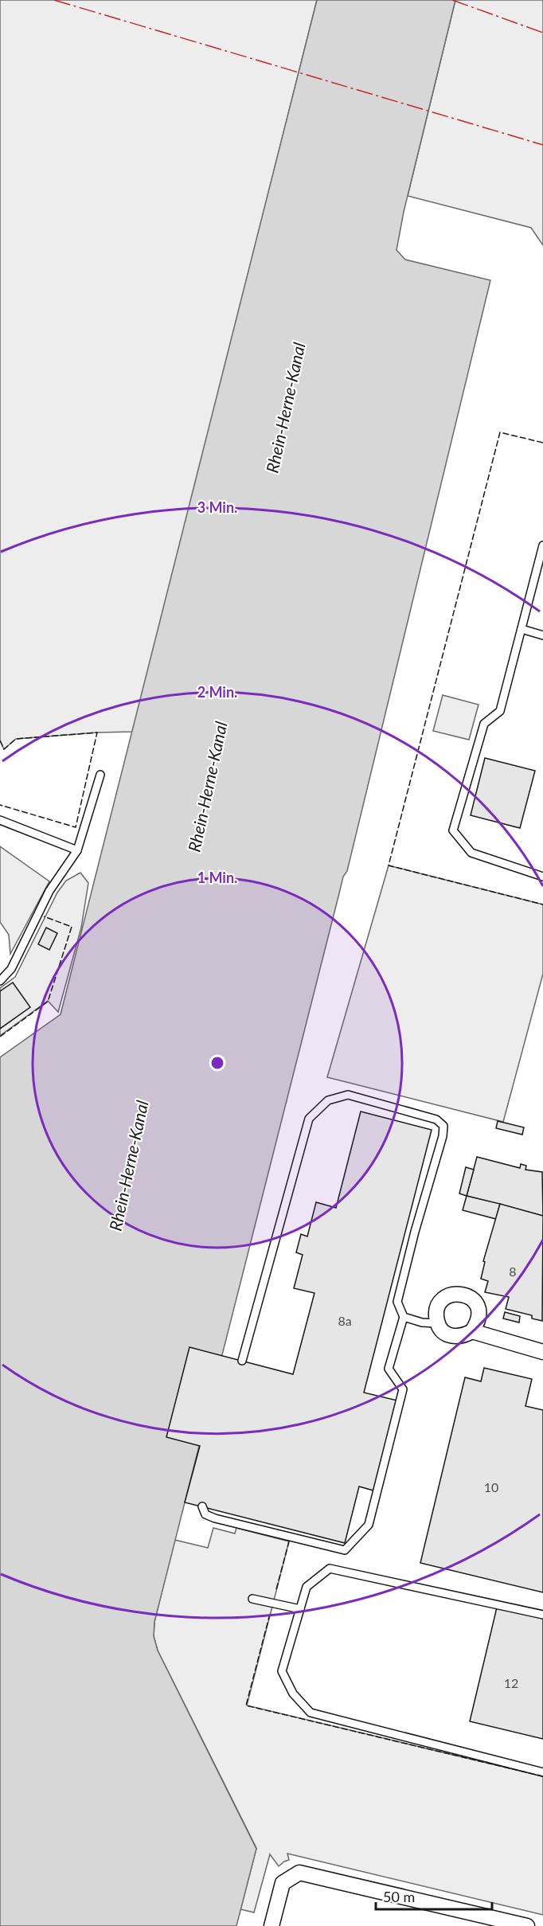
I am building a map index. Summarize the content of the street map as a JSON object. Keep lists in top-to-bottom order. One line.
{"water":["Rhein-Herne-Kanal"],"house_numbers":["8","8a","10","12"],"scale_bar":"50 m","rings":["3 Min.","2 Min.","1 Min."]}
